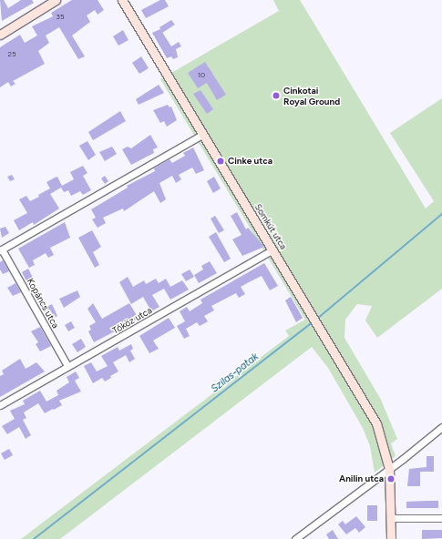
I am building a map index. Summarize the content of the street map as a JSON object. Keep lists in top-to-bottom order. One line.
{"streets":{"street":["Somkút utca","Kopáncs utca","Tóköz utca"]},"crossings":[["Somkút utca","Tóköz utca"],["Kopáncs utca","Tóköz utca"]],"water":["Szilas-patak"],"places":["Cinkotai Royal Ground","Cinke utca","Anilin utca"],"house_numbers":["35","25","10"]}
